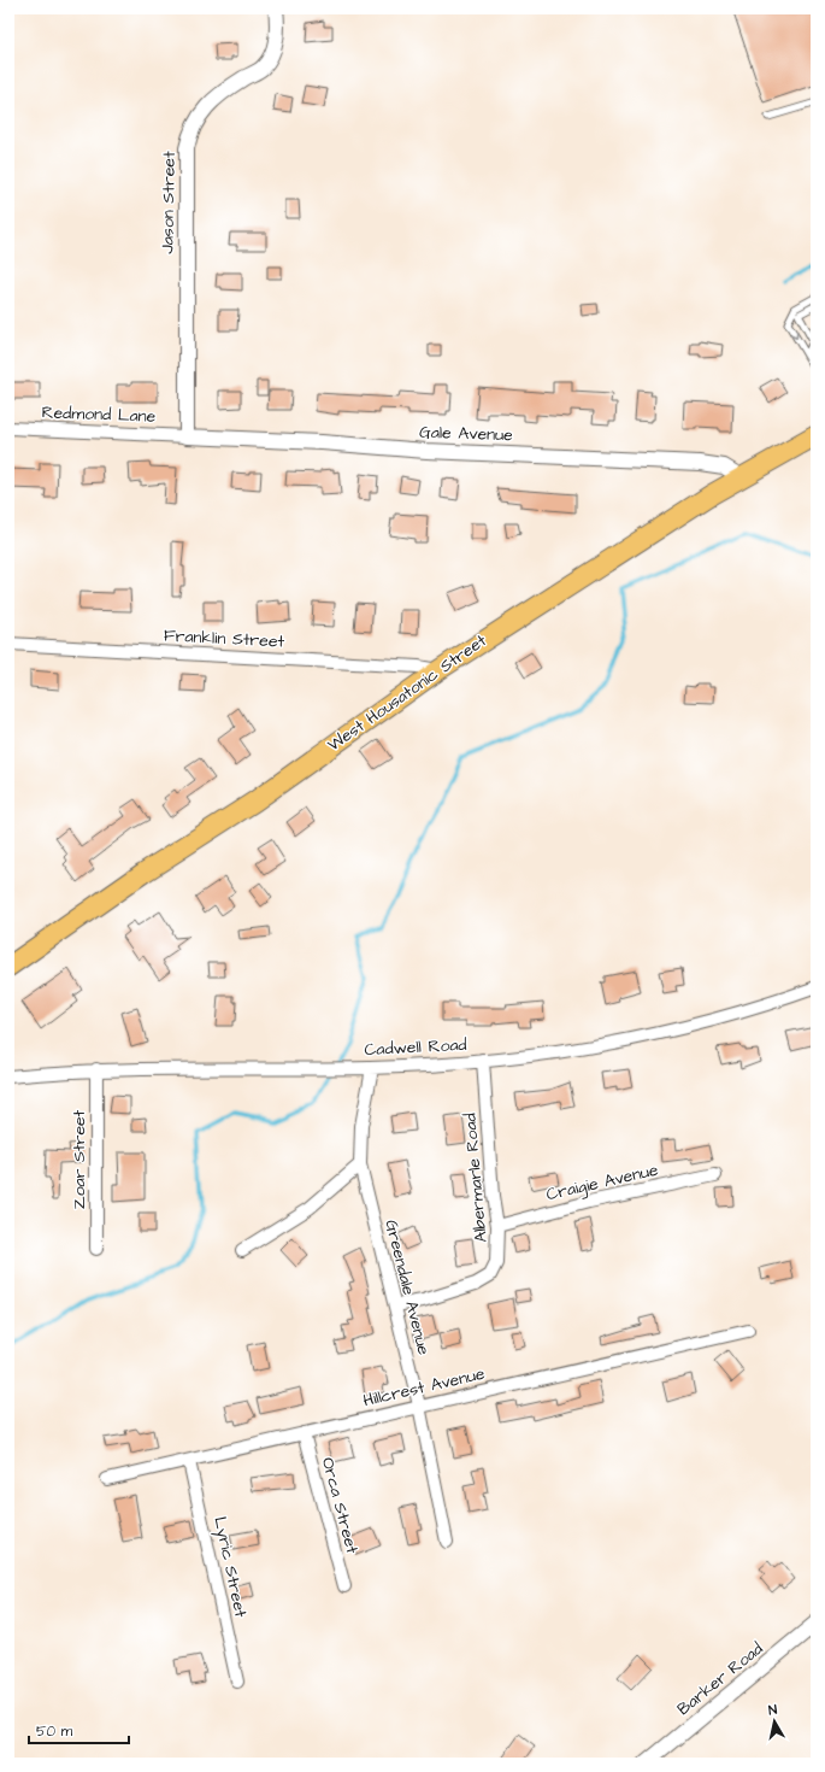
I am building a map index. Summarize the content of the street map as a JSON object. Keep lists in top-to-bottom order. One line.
{"streets":{"highway":["West Housatonic Street"],"street":["Jason Street","Redmond Lane","Gale Avenue","Franklin Street","Cadwell Road","Zoar Street","Albermarle Road","Craigie Avenue","Greendale Avenue","Hillcrest Avenue","Orca Street","Lyric Street","Barker Road"]},"crossings":[["Jason Street","Redmond Lane"],["Jason Street","Gale Avenue"],["Redmond Lane","Gale Avenue"],["Gale Avenue","West Housatonic Street"],["Franklin Street","West Housatonic Street"],["Cadwell Road","Zoar Street"],["Cadwell Road","Albermarle Road"],["Cadwell Road","Greendale Avenue"],["Albermarle Road","Craigie Avenue"],["Albermarle Road","Greendale Avenue"],["Greendale Avenue","Hillcrest Avenue"],["Hillcrest Avenue","Orca Street"],["Hillcrest Avenue","Lyric Street"]],"scale_bar":"50 m","north":"top"}
